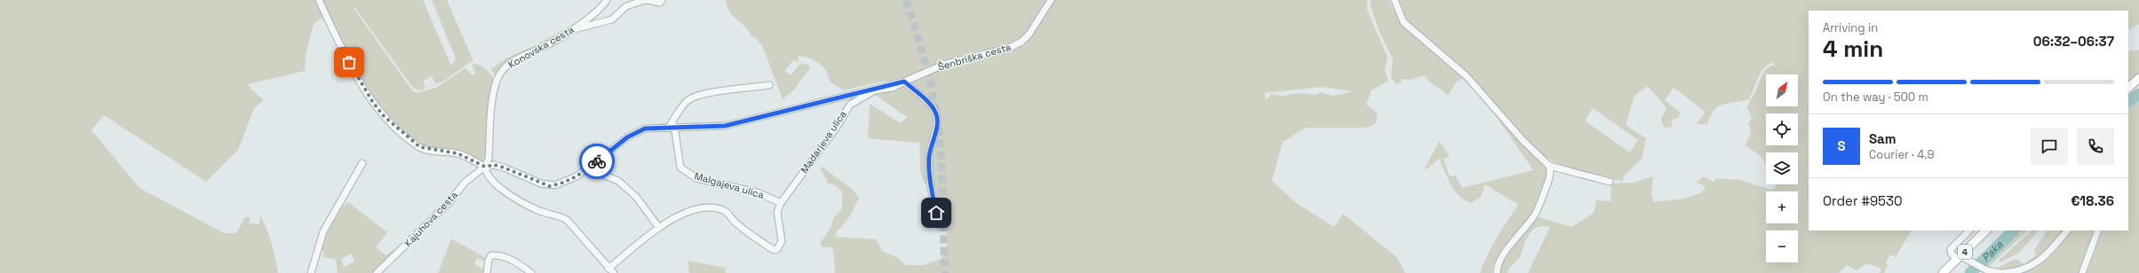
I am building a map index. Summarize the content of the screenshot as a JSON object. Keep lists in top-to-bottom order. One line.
{"streets":{"main road":["4"],"street":["Konovska cesta","Šenbriška cesta","Madarjeva ulica","Malgajeva ulica","Kajuhova cesta"]},"crossings":[["Konovska cesta","Šenbriška cesta"],["Konovska cesta","Kajuhova cesta"],["Šenbriška cesta","Madarjeva ulica"],["Šenbriška cesta","Malgajeva ulica"],["Šenbriška cesta","Kajuhova cesta"],["Madarjeva ulica","Malgajeva ulica"]],"water":["Paka"],"north":"top right","page":{"heading":["4 min","Arriving in","06:32–06:37"],"panel":["Sam","Courier · 4.9","Order #9530","€18.36"],"bar":"On the way · 500 m","map_buttons":["+","−"],"round":"S"}}
